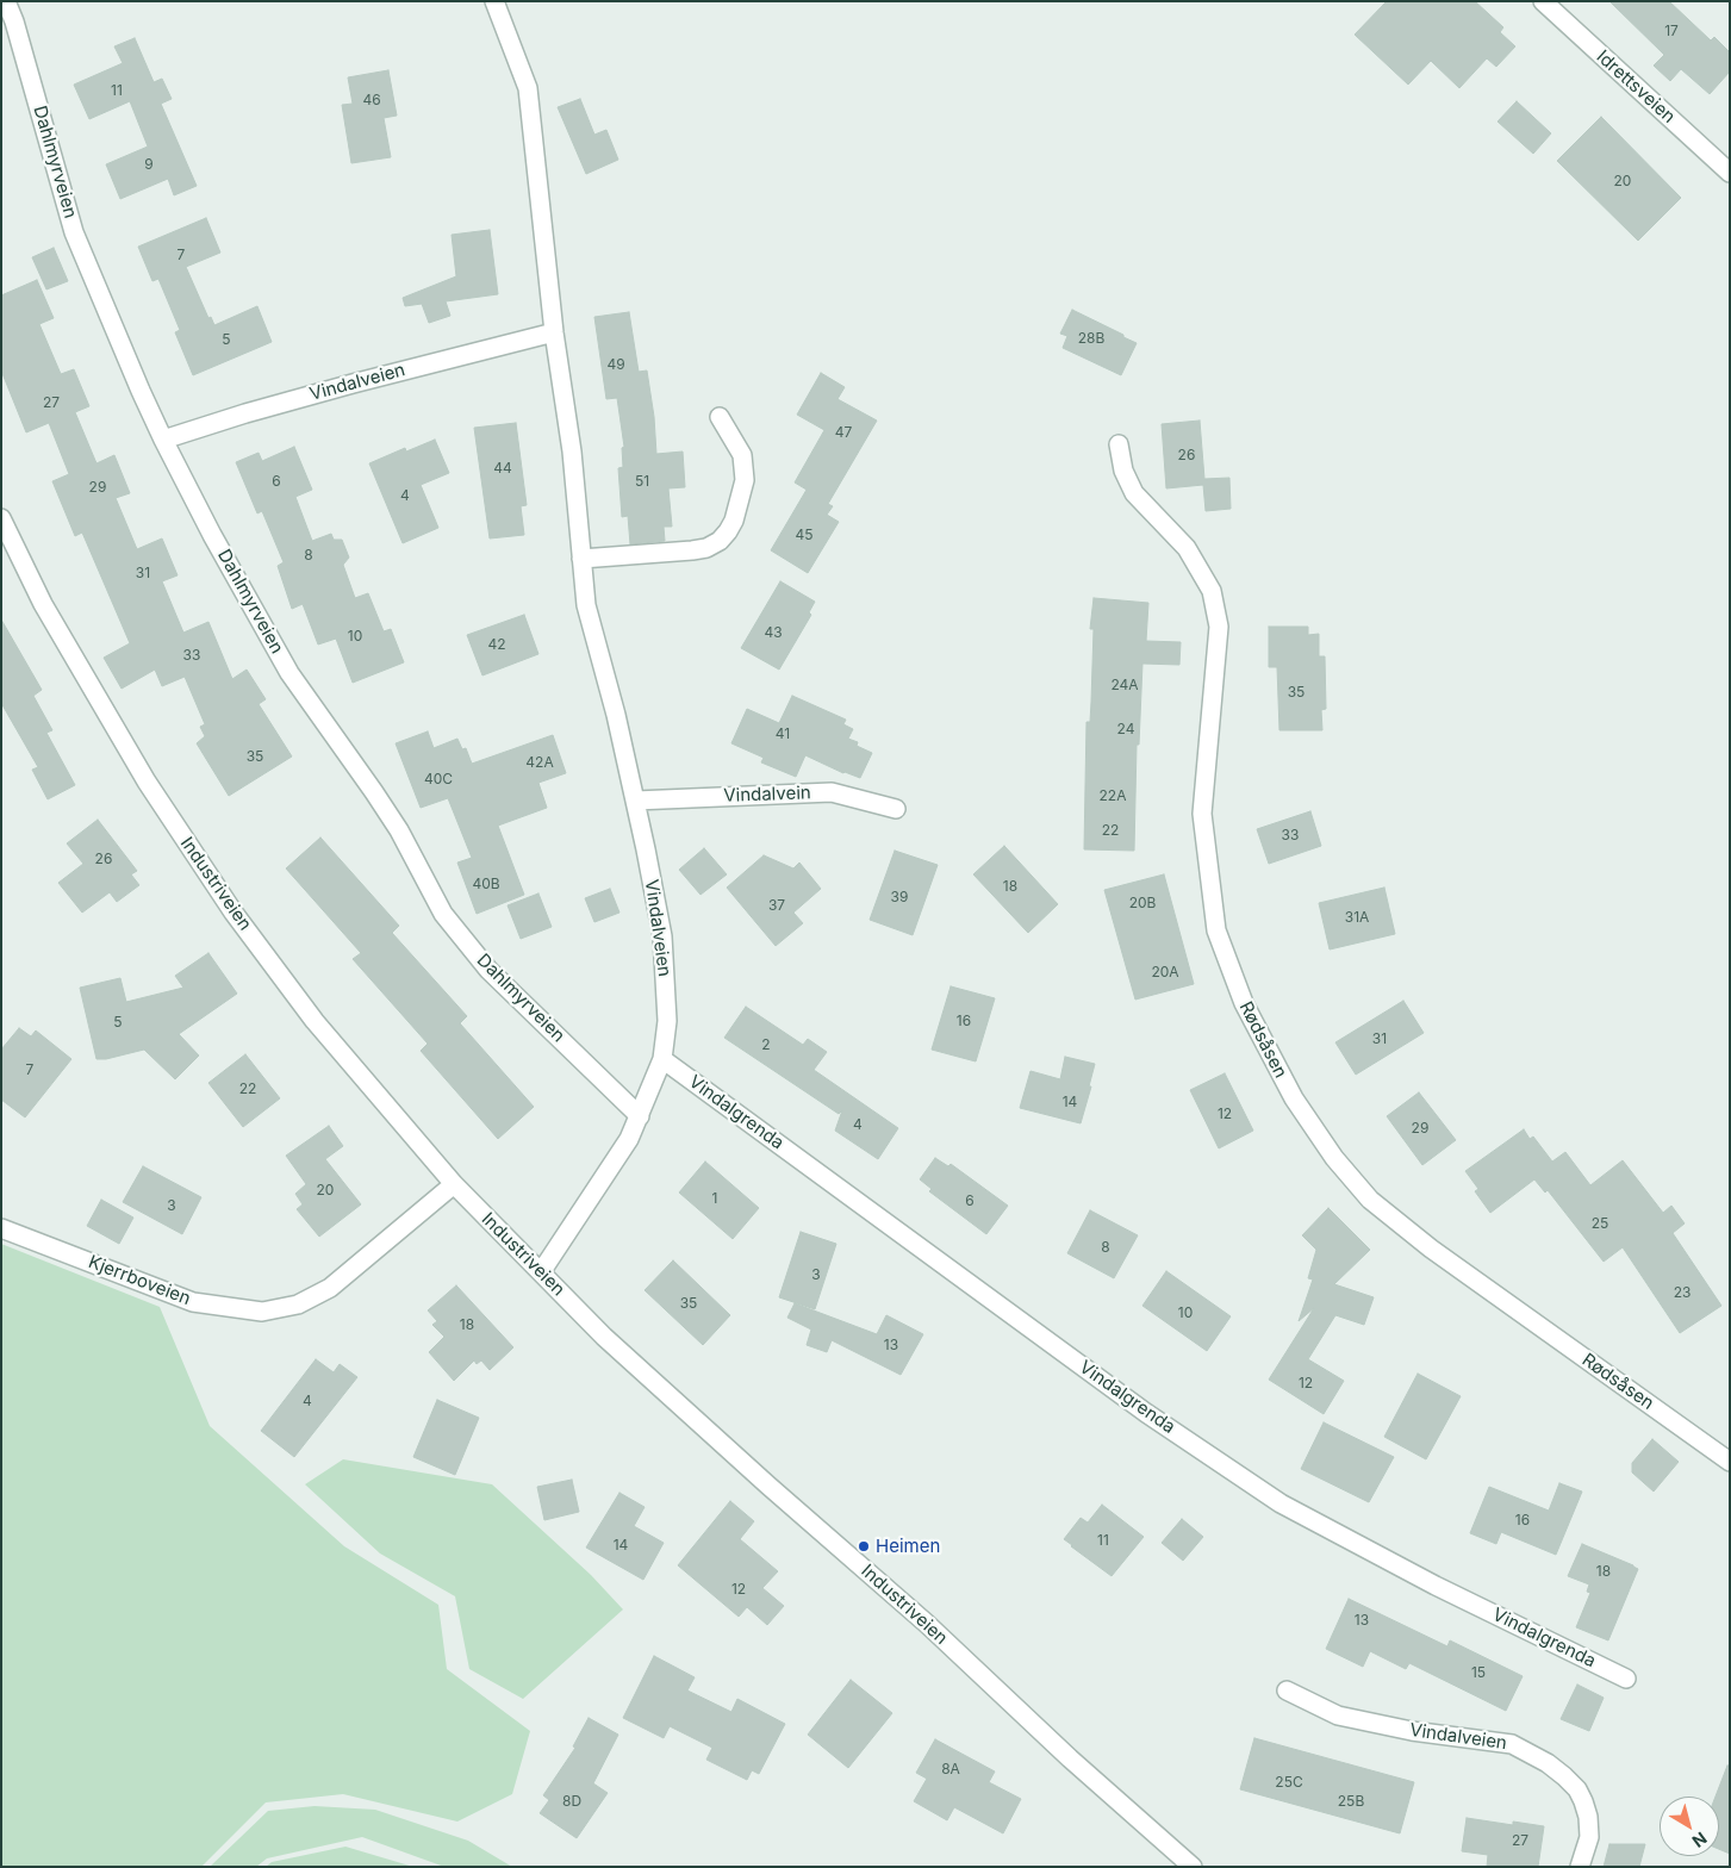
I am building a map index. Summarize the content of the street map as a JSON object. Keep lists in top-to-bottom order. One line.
{"streets":{"street":["Idrettsveien","Dahlmyrveien","Vindalveien","Vindalvein","Industriveien","Rødsåsen","Vindalgrenda","Kjerrboveien"]},"crossings":[["Dahlmyrveien","Vindalveien"],["Vindalveien","Vindalvein"],["Vindalveien","Industriveien"],["Vindalveien","Vindalgrenda"],["Industriveien","Kjerrboveien"]],"places":["Heimen"],"house_numbers":["17","11","46","9","20","7","28B","5","49","27","47","26","44","6","51","29","4","45","8","31","43","10","42","33","24A","35","24","41","35","42A","40C","22A","22","33","26","40B","18","39","20B","37","31A","20A","16","5","31","2","7","22","14","12","4","29","20","1","6","3","25","8","3","23","35","10","18","13","12","4","16","11","14","18","12","13","15","8A","25C","8D","25B","27"],"north":"bottom right"}
